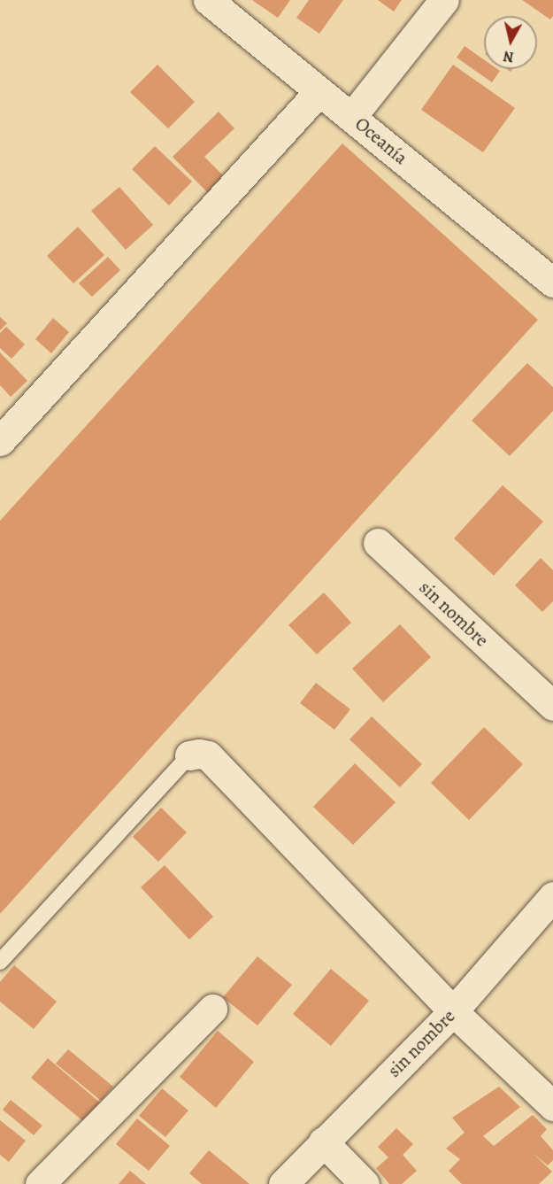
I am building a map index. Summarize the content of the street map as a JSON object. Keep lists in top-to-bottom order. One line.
{"streets":{"street":["Oceanía","sin nombre"]},"north":"bottom"}
